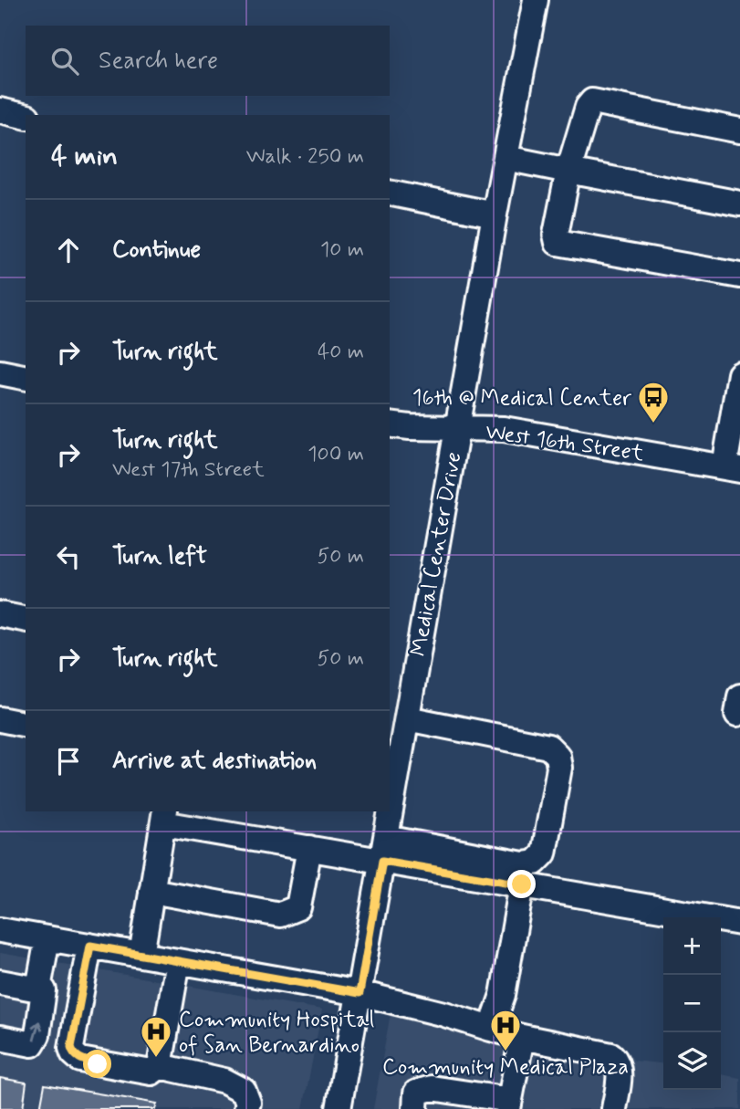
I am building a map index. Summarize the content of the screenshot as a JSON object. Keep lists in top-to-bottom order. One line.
{"streets":{"street":["West 16th Street","Medical Center Drive"]},"crossings":[["West 16th Street","Medical Center Drive"]],"places":{"bus stop":["16th @ Medical Center"],"hospital":["Community Medical Plaza","Community Hospital of San Bernardino"]},"page":{"search":"Search here","heading":["4 min","Walk · 250 m"],"list":[["Continue","10 m"],["Turn right","40 m"],["Turn right","West 17th Street","100 m"],["Turn left","50 m"],["Turn right","50 m"],"Arrive at destination"],"map_buttons":["+","−"]}}
